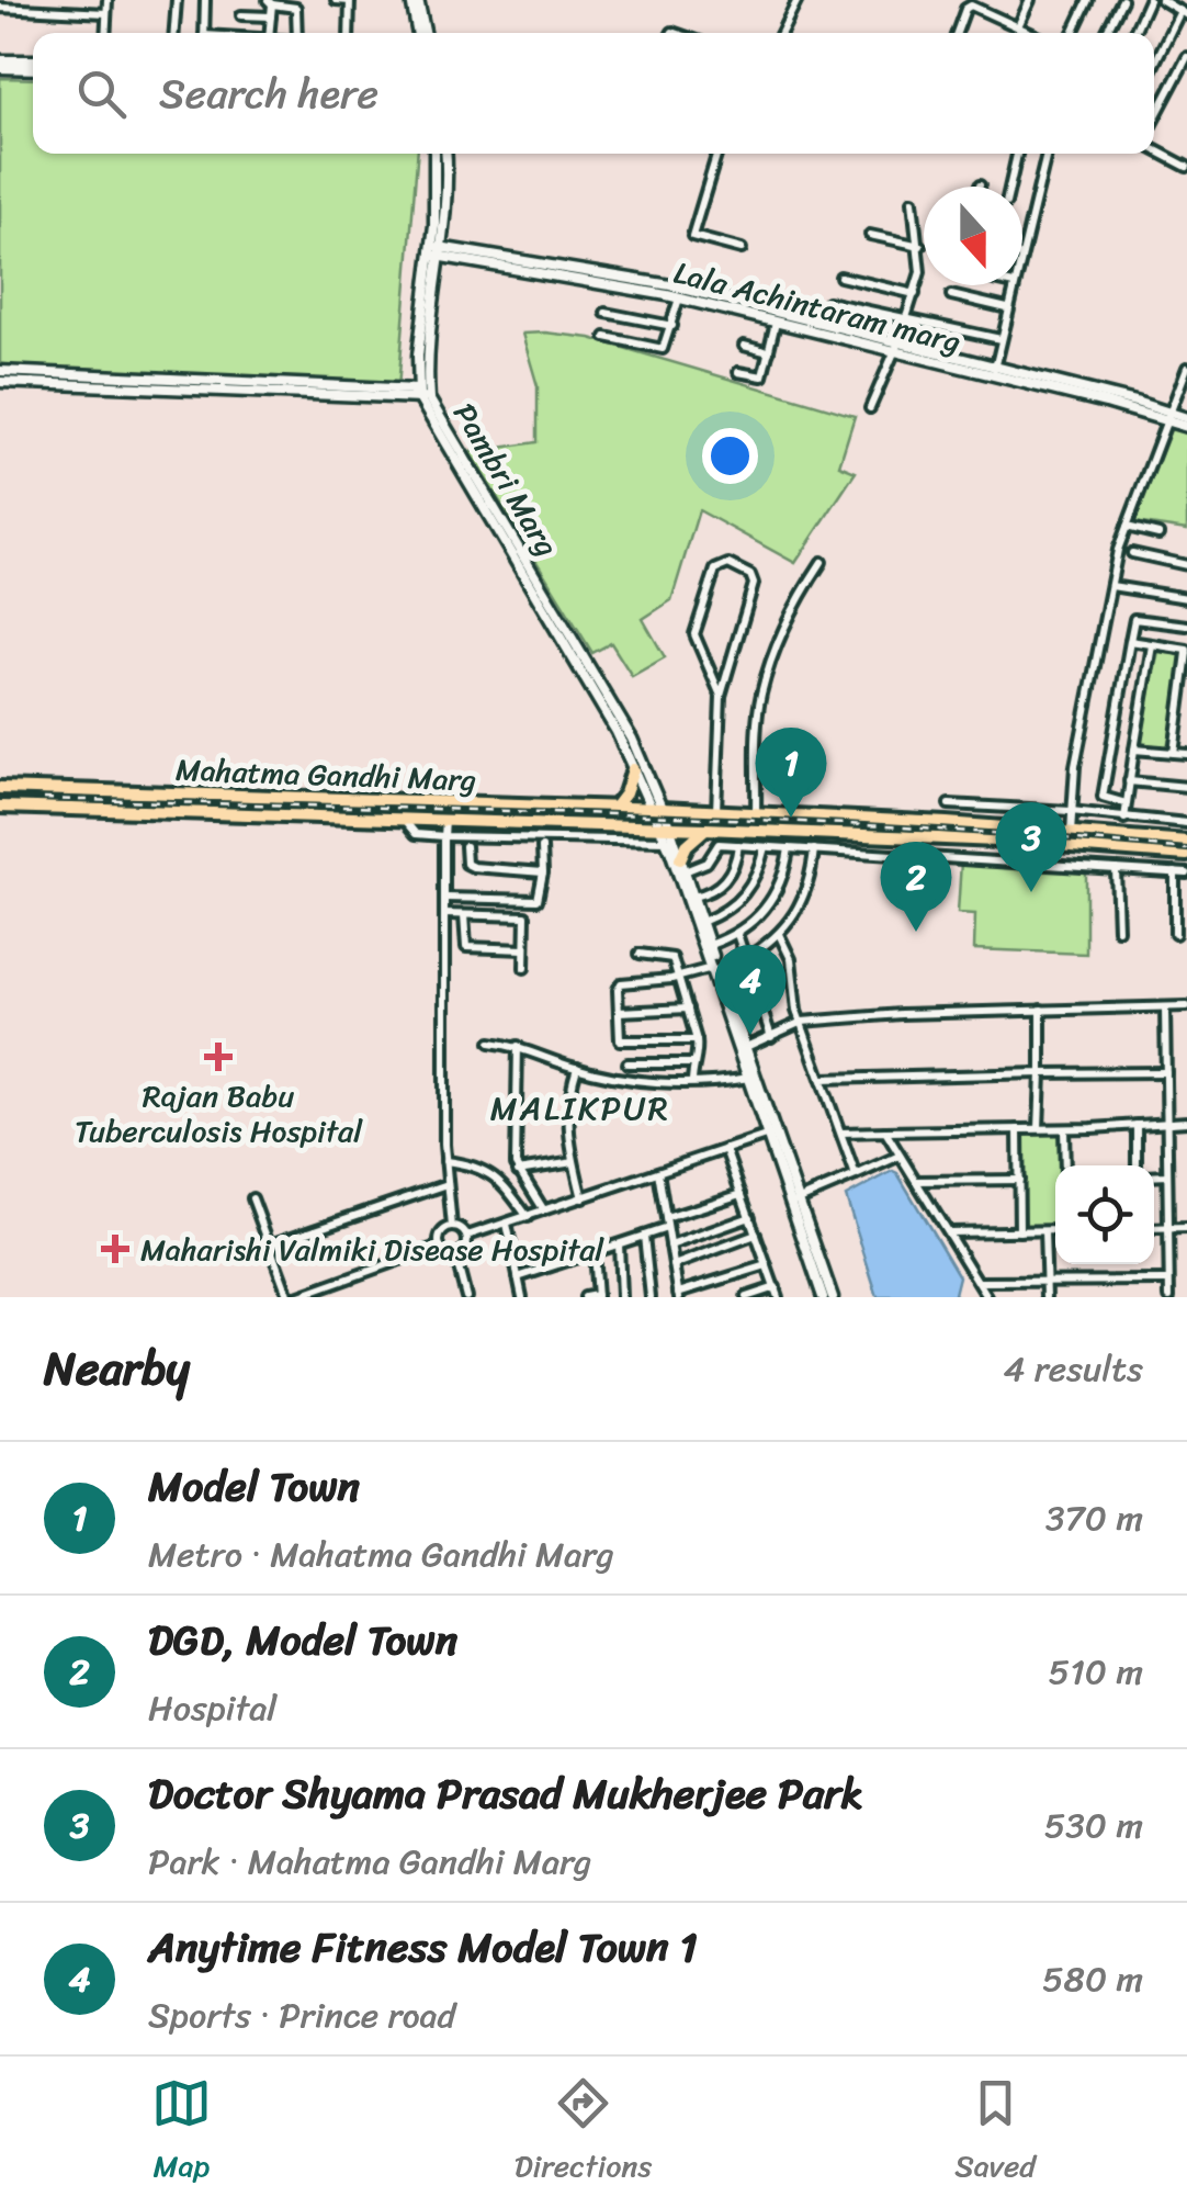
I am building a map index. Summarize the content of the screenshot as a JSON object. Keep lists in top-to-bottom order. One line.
{"streets":{"main road":["Mahatma Gandhi Marg"],"street":["Lala Achintaram marg","Pambri Marg"]},"crossings":[["Lala Achintaram marg","Pambri Marg"],["Pambri Marg","Mahatma Gandhi Marg"]],"districts":["MALIKPUR"],"places":{"health":["Rajan Babu Tuberculosis Hospital","Maharishi Valmiki Disease Hospital"]},"north":"bottom","page":{"search":"Search here","pins":["1","3","2","4"],"heading":["Nearby","4 results"],"list":[{"mark":"1","name":"Model Town","note":"Metro · Mahatma Gandhi Marg","value":"370 m"},{"mark":"2","name":"DGD, Model Town","note":"Hospital","value":"510 m"},{"mark":"3","name":"Doctor Shyama Prasad Mukherjee Park","note":"Park · Mahatma Gandhi Marg","value":"530 m"},{"mark":"4","name":"Anytime Fitness Model Town 1","note":"Sports · Prince road","value":"580 m"}],"nav":["Map","Directions","Saved"]}}
